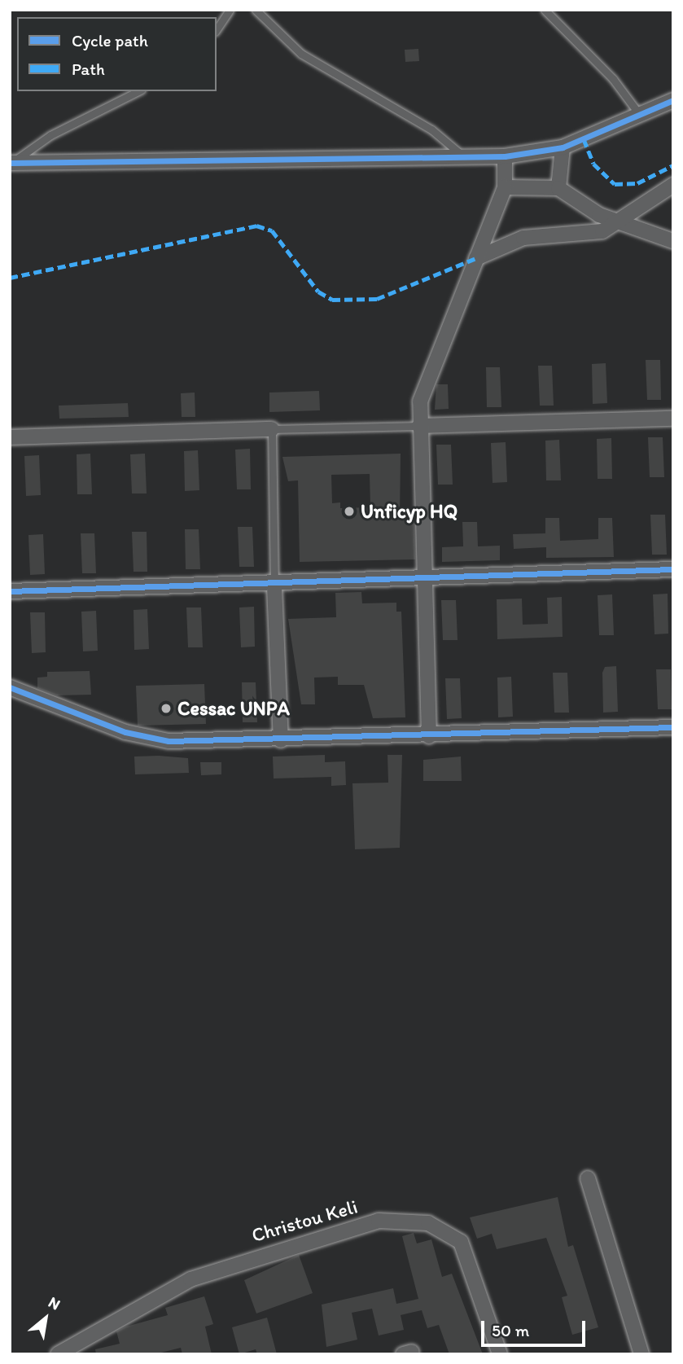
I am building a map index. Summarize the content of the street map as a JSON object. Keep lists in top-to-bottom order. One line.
{"streets":{"street":["Christou Keli"]},"places":["Unficyp HQ","Cessac UNPA"],"legend":["Cycle path","Path"],"scale_bar":"50 m","north":"top right"}
